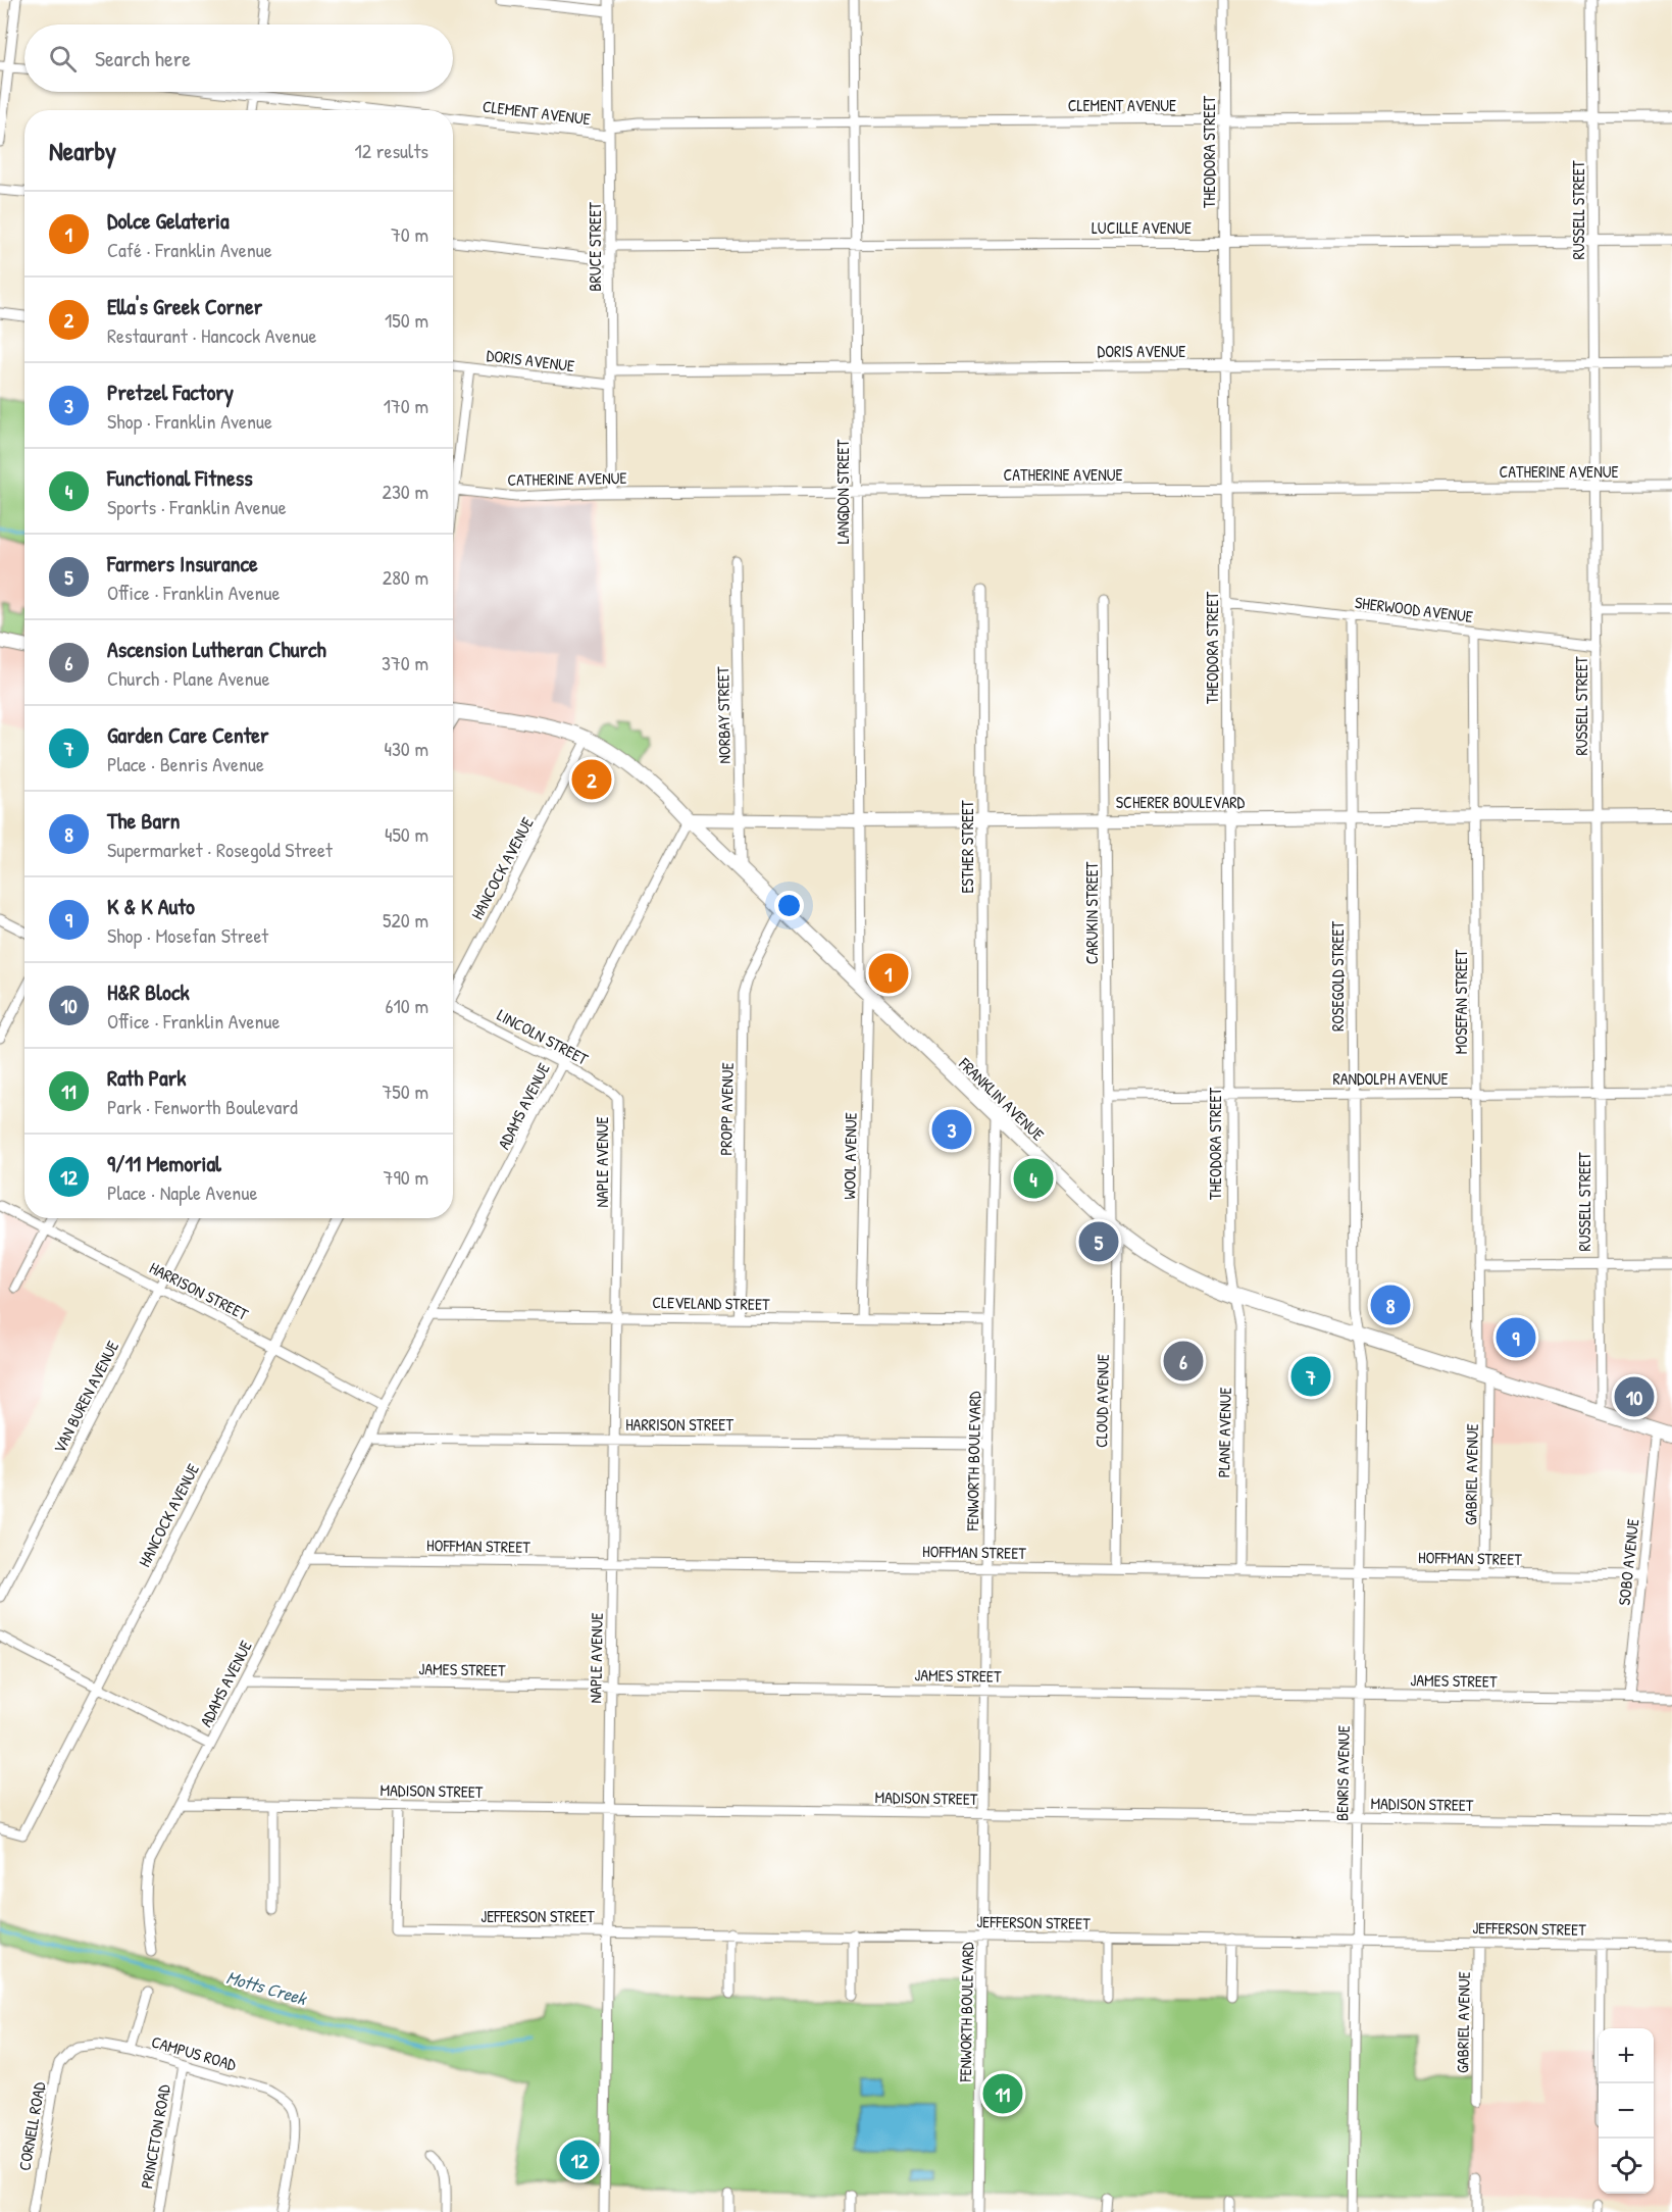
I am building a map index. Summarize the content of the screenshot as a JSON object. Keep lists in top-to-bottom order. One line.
{"streets":{"main road":["FRANKLIN AVENUE"],"street":["CLEMENT AVENUE","THEODORA STREET","RUSSELL STREET","LUCILLE AVENUE","BRUCE STREET","DORIS AVENUE","CATHERINE AVENUE","LANGDON STREET","SHERWOOD AVENUE","NORBAY STREET","SCHERER BOULEVARD","ESTHER STREET","HANCOCK AVENUE","CARUKIN STREET","ROSEGOLD STREET","MOSEFAN STREET","LINCOLN STREET","RANDOLPH AVENUE","ADAMS AVENUE","PROPP AVENUE","WOOL AVENUE","NAPLE AVENUE","HARRISON STREET","CLEVELAND STREET","VAN BUREN AVENUE","CLOUD AVENUE","PLANE AVENUE","FENWORTH BOULEVARD","GABRIEL AVENUE","HOFFMAN STREET","SOBO AVENUE","JAMES STREET","BENRIS AVENUE","MADISON STREET","JEFFERSON STREET","CAMPUS ROAD","CORNELL ROAD","PRINCETON ROAD"]},"crossings":[["CLEMENT AVENUE","THEODORA STREET"],["CLEMENT AVENUE","RUSSELL STREET"],["CLEMENT AVENUE","BRUCE STREET"],["CLEMENT AVENUE","LANGDON STREET"],["THEODORA STREET","LUCILLE AVENUE"],["THEODORA STREET","DORIS AVENUE"],["THEODORA STREET","CATHERINE AVENUE"],["THEODORA STREET","SHERWOOD AVENUE"],["THEODORA STREET","SCHERER BOULEVARD"],["THEODORA STREET","RANDOLPH AVENUE"],["THEODORA STREET","FRANKLIN AVENUE"],["THEODORA STREET","PLANE AVENUE"],["RUSSELL STREET","LUCILLE AVENUE"],["RUSSELL STREET","DORIS AVENUE"],["RUSSELL STREET","CATHERINE AVENUE"],["RUSSELL STREET","SHERWOOD AVENUE"],["RUSSELL STREET","SCHERER BOULEVARD"],["RUSSELL STREET","RANDOLPH AVENUE"],["RUSSELL STREET","FRANKLIN AVENUE"],["LUCILLE AVENUE","BRUCE STREET"],["LUCILLE AVENUE","LANGDON STREET"],["BRUCE STREET","DORIS AVENUE"],["BRUCE STREET","CATHERINE AVENUE"],["DORIS AVENUE","LANGDON STREET"],["CATHERINE AVENUE","LANGDON STREET"],["LANGDON STREET","SCHERER BOULEVARD"],["LANGDON STREET","FRANKLIN AVENUE"],["LANGDON STREET","WOOL AVENUE"],["SHERWOOD AVENUE","ROSEGOLD STREET"],["SHERWOOD AVENUE","MOSEFAN STREET"],["NORBAY STREET","SCHERER BOULEVARD"],["NORBAY STREET","FRANKLIN AVENUE"],["SCHERER BOULEVARD","ESTHER STREET"],["SCHERER BOULEVARD","CARUKIN STREET"],["SCHERER BOULEVARD","ROSEGOLD STREET"],["SCHERER BOULEVARD","MOSEFAN STREET"],["SCHERER BOULEVARD","FRANKLIN AVENUE"],["SCHERER BOULEVARD","ADAMS AVENUE"],["ESTHER STREET","FRANKLIN AVENUE"],["HANCOCK AVENUE","FRANKLIN AVENUE"],["HANCOCK AVENUE","HARRISON STREET"],["CARUKIN STREET","RANDOLPH AVENUE"],["CARUKIN STREET","FRANKLIN AVENUE"],["CARUKIN STREET","CLOUD AVENUE"],["ROSEGOLD STREET","RANDOLPH AVENUE"],["ROSEGOLD STREET","FRANKLIN AVENUE"],["ROSEGOLD STREET","BENRIS AVENUE"],["MOSEFAN STREET","RANDOLPH AVENUE"],["MOSEFAN STREET","FRANKLIN AVENUE"],["MOSEFAN STREET","GABRIEL AVENUE"],["LINCOLN STREET","ADAMS AVENUE"],["LINCOLN STREET","NAPLE AVENUE"],["FRANKLIN AVENUE","ADAMS AVENUE"],["FRANKLIN AVENUE","PROPP AVENUE"],["FRANKLIN AVENUE","WOOL AVENUE"],["FRANKLIN AVENUE","CLOUD AVENUE"],["FRANKLIN AVENUE","PLANE AVENUE"],["FRANKLIN AVENUE","FENWORTH BOULEVARD"],["FRANKLIN AVENUE","GABRIEL AVENUE"],["FRANKLIN AVENUE","SOBO AVENUE"],["FRANKLIN AVENUE","BENRIS AVENUE"],["ADAMS AVENUE","HARRISON STREET"],["ADAMS AVENUE","CLEVELAND STREET"],["ADAMS AVENUE","HOFFMAN STREET"],["ADAMS AVENUE","JAMES STREET"],["ADAMS AVENUE","MADISON STREET"],["PROPP AVENUE","CLEVELAND STREET"],["WOOL AVENUE","CLEVELAND STREET"],["NAPLE AVENUE","HARRISON STREET"],["NAPLE AVENUE","CLEVELAND STREET"],["NAPLE AVENUE","HOFFMAN STREET"],["NAPLE AVENUE","JAMES STREET"],["NAPLE AVENUE","MADISON STREET"],["NAPLE AVENUE","JEFFERSON STREET"],["HARRISON STREET","VAN BUREN AVENUE"],["HARRISON STREET","FENWORTH BOULEVARD"],["CLEVELAND STREET","FENWORTH BOULEVARD"],["CLOUD AVENUE","HOFFMAN STREET"],["PLANE AVENUE","HOFFMAN STREET"],["FENWORTH BOULEVARD","HOFFMAN STREET"],["FENWORTH BOULEVARD","JAMES STREET"],["FENWORTH BOULEVARD","MADISON STREET"],["FENWORTH BOULEVARD","JEFFERSON STREET"],["GABRIEL AVENUE","HOFFMAN STREET"],["GABRIEL AVENUE","JEFFERSON STREET"],["HOFFMAN STREET","SOBO AVENUE"],["HOFFMAN STREET","BENRIS AVENUE"],["SOBO AVENUE","JAMES STREET"],["JAMES STREET","BENRIS AVENUE"],["BENRIS AVENUE","MADISON STREET"],["BENRIS AVENUE","JEFFERSON STREET"],["MADISON STREET","JEFFERSON STREET"],["CAMPUS ROAD","CORNELL ROAD"],["CAMPUS ROAD","PRINCETON ROAD"]],"water":["Motts Creek"],"page":{"search":"Search here","heading":["Nearby","12 results"],"list":[{"mark":"1","name":"Dolce Gelateria","note":"Café · Franklin Avenue","value":"70 m"},{"mark":"2","name":"Ella's Greek Corner","note":"Restaurant · Hancock Avenue","value":"150 m"},{"mark":"3","name":"Pretzel Factory","note":"Shop · Franklin Avenue","value":"170 m"},{"mark":"4","name":"Functional Fitness","note":"Sports · Franklin Avenue","value":"230 m"},{"mark":"5","name":"Farmers Insurance","note":"Office · Franklin Avenue","value":"280 m"},{"mark":"6","name":"Ascension Lutheran Church","note":"Church · Plane Avenue","value":"370 m"},{"mark":"7","name":"Garden Care Center","note":"Place · Benris Avenue","value":"430 m"},{"mark":"8","name":"The Barn","note":"Supermarket · Rosegold Street","value":"450 m"},{"mark":"9","name":"K & K Auto","note":"Shop · Mosefan Street","value":"520 m"},{"mark":"10","name":"H&R Block","note":"Office · Franklin Avenue","value":"610 m"},{"mark":"11","name":"Rath Park","note":"Park · Fenworth Boulevard","value":"750 m"},{"mark":"12","name":"9/11 Memorial","note":"Place · Naple Avenue","value":"790 m"}],"pins":["2","1","3","4","5","8","9","6","7","10","11","12"],"map_buttons":["+","−"]}}
